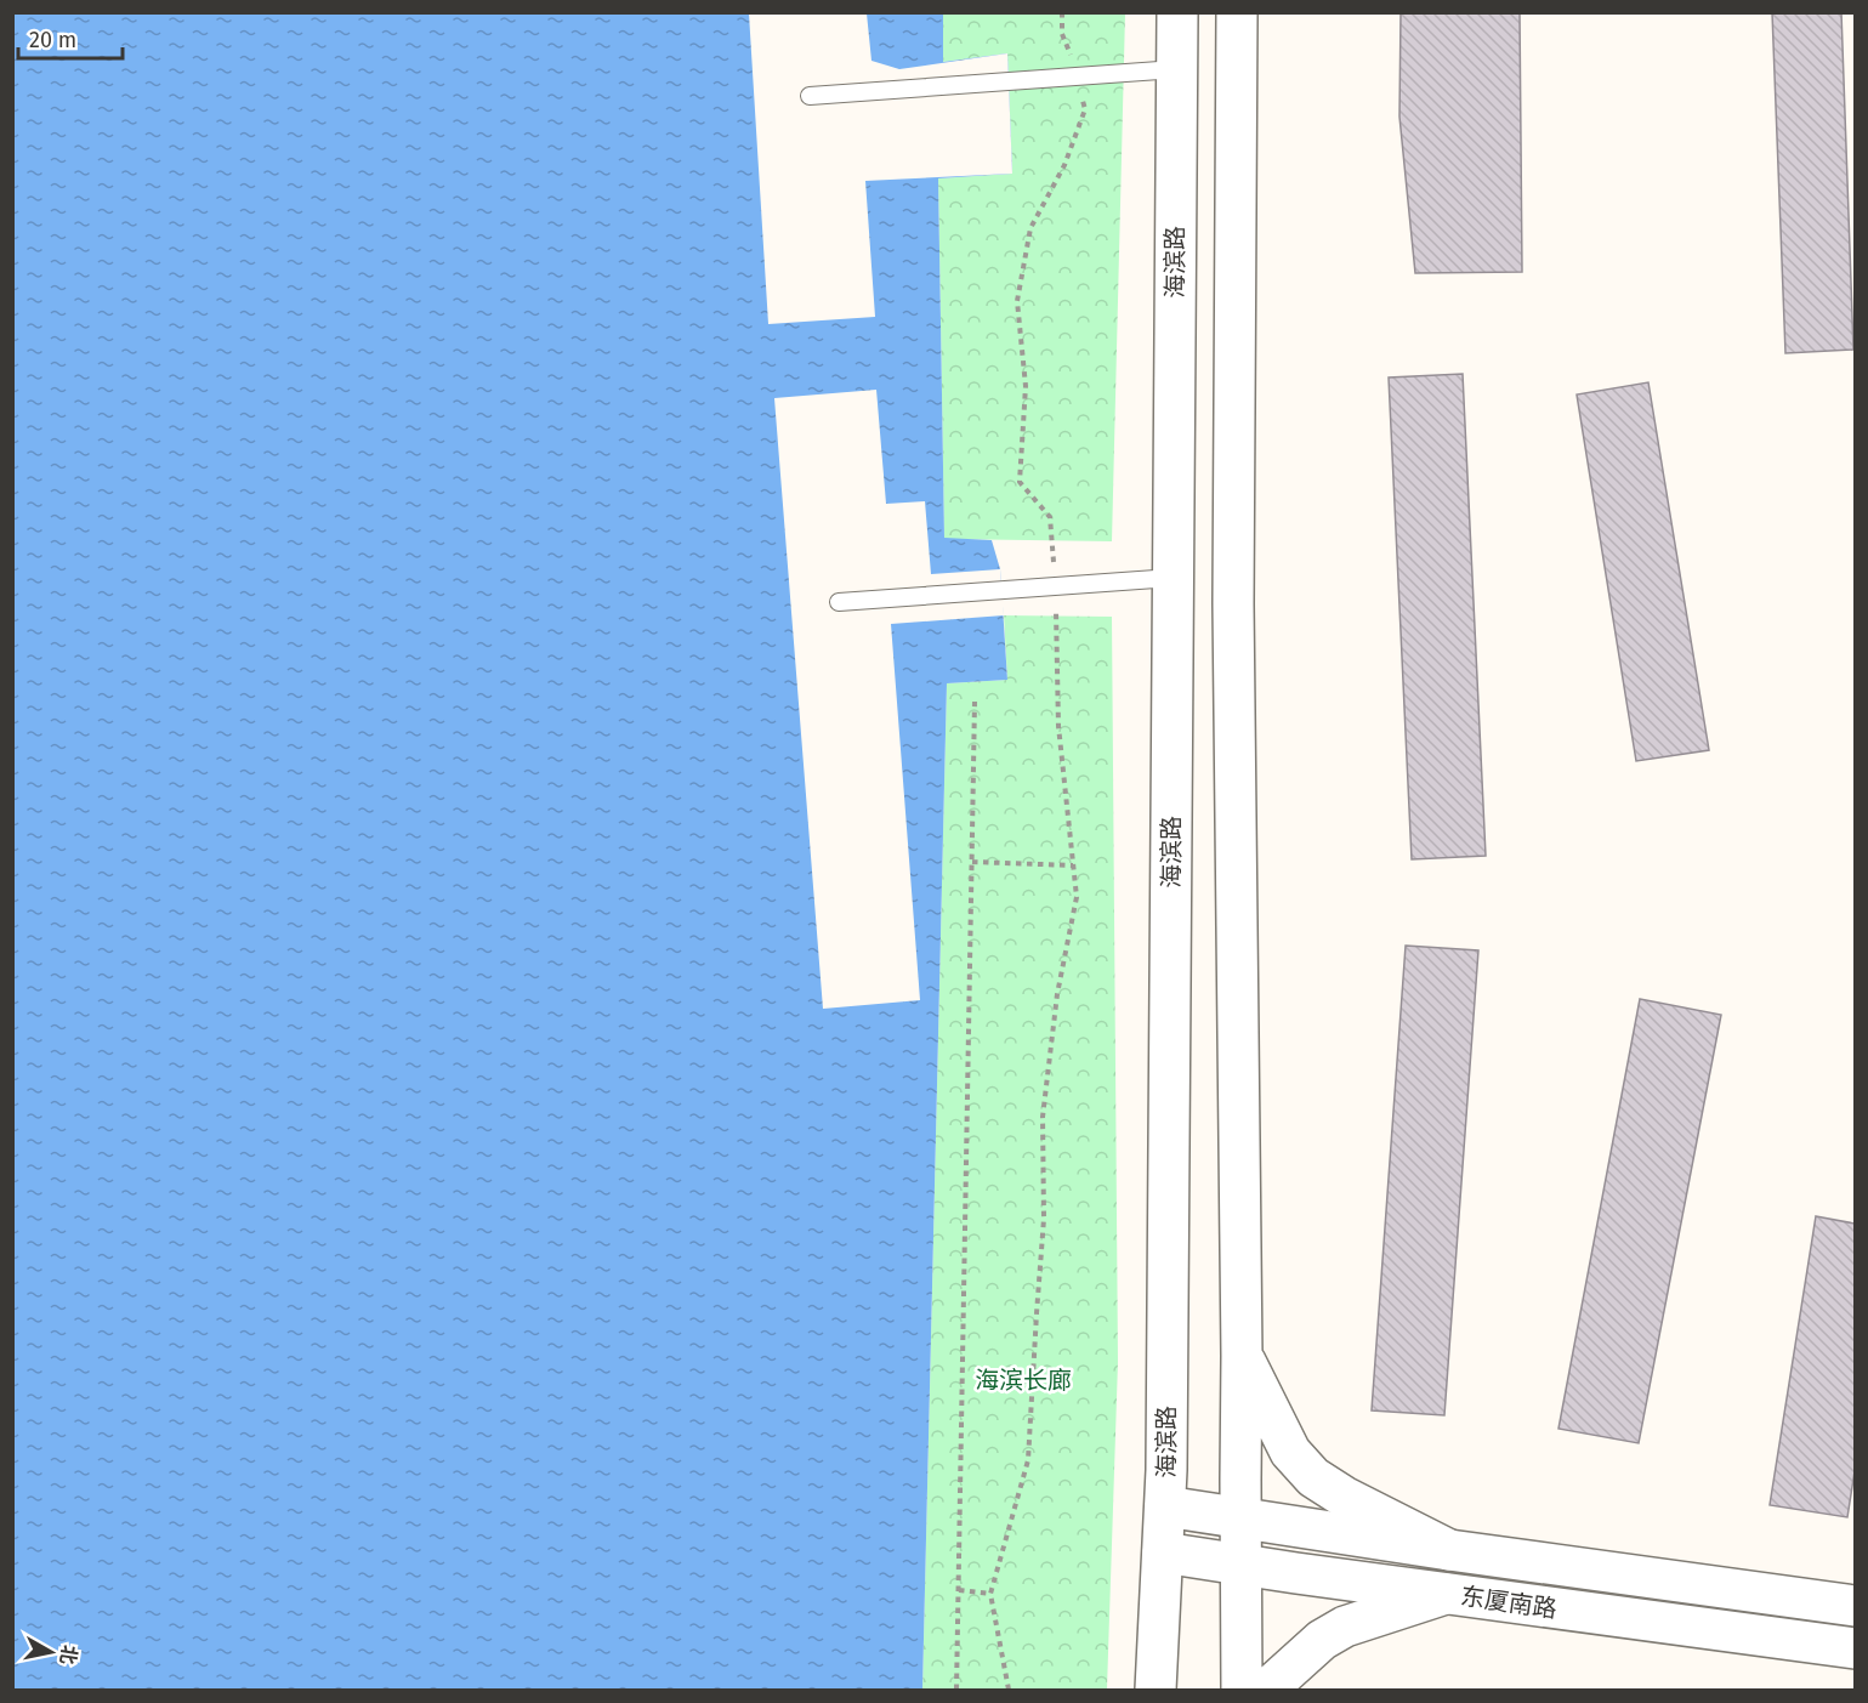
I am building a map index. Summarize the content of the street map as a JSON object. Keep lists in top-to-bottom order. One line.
{"streets":{"main road":["海滨路","东厦南路"]},"crossings":[["海滨路","东厦南路"]],"parks":["海滨长廊"],"scale_bar":"20 m","north":"right"}
